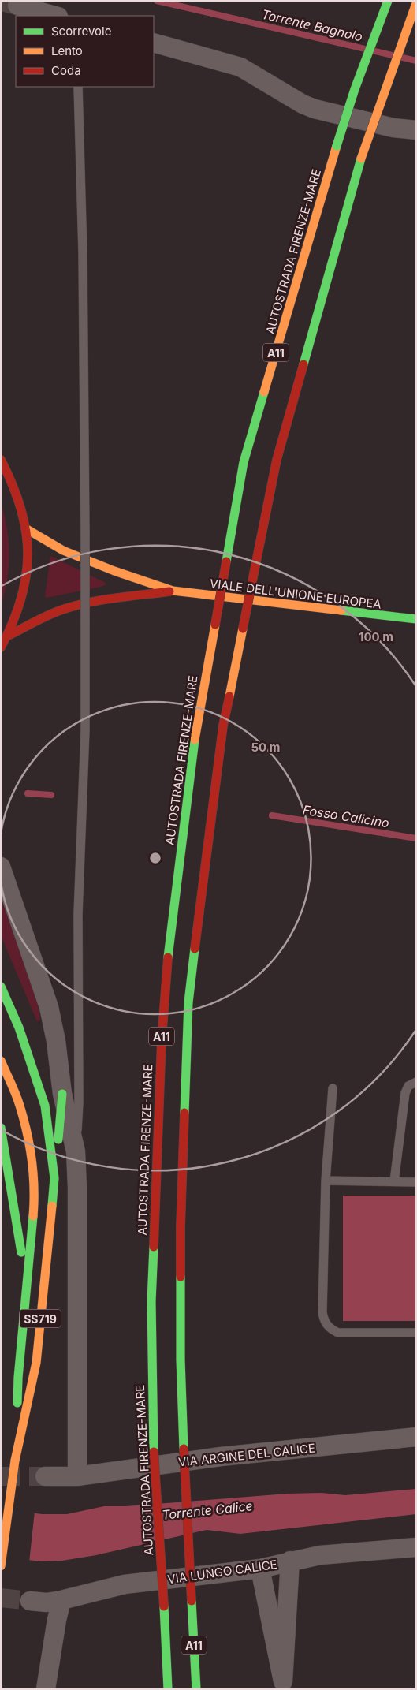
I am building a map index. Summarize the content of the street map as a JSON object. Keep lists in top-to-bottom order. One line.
{"streets":{"main road":["AUTOSTRADA FIRENZE-MARE","A11","VIALE DELL'UNIONE EUROPEA","SS719"],"street":["VIA ARGINE DEL CALICE","VIA LUNGO CALICE"]},"water":["Torrente Bagnolo","Fosso Calicino","Torrente Calice"],"legend":["Scorrevole","Lento","Coda"],"rings":["100 m","50 m"]}
